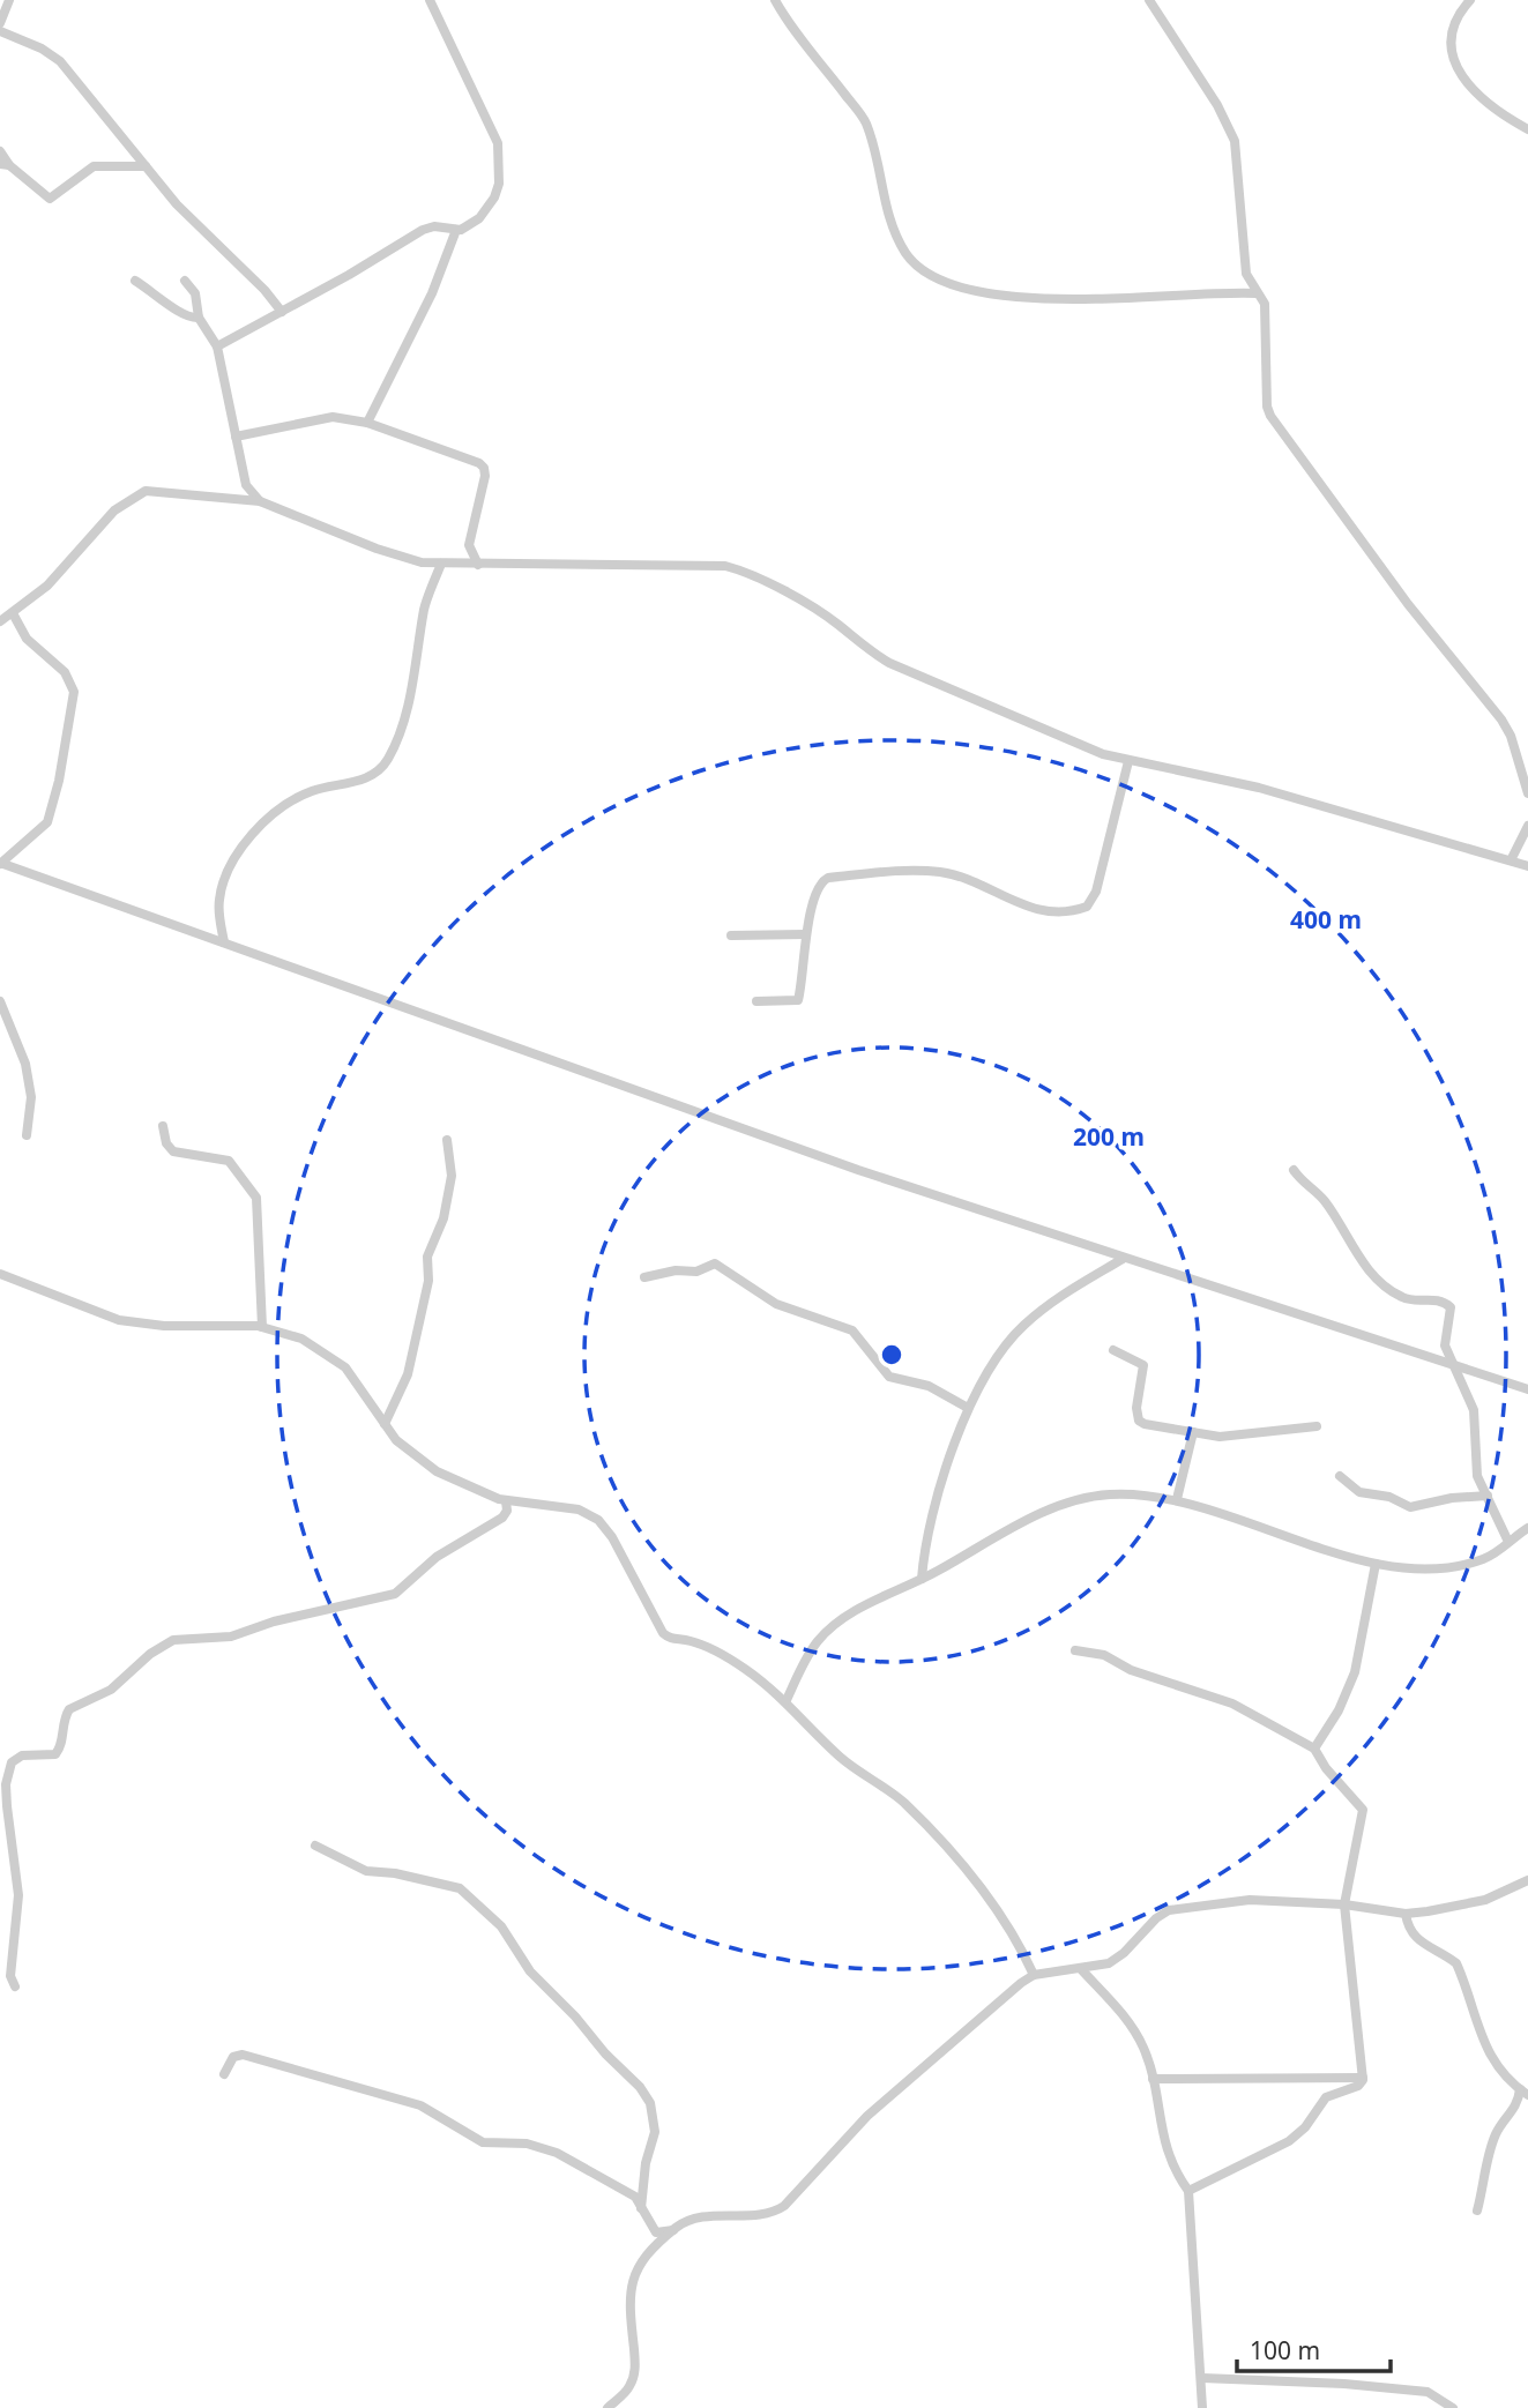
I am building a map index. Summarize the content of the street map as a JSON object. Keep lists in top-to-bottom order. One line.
{"scale_bar":"100 m","rings":["400 m","200 m"]}
